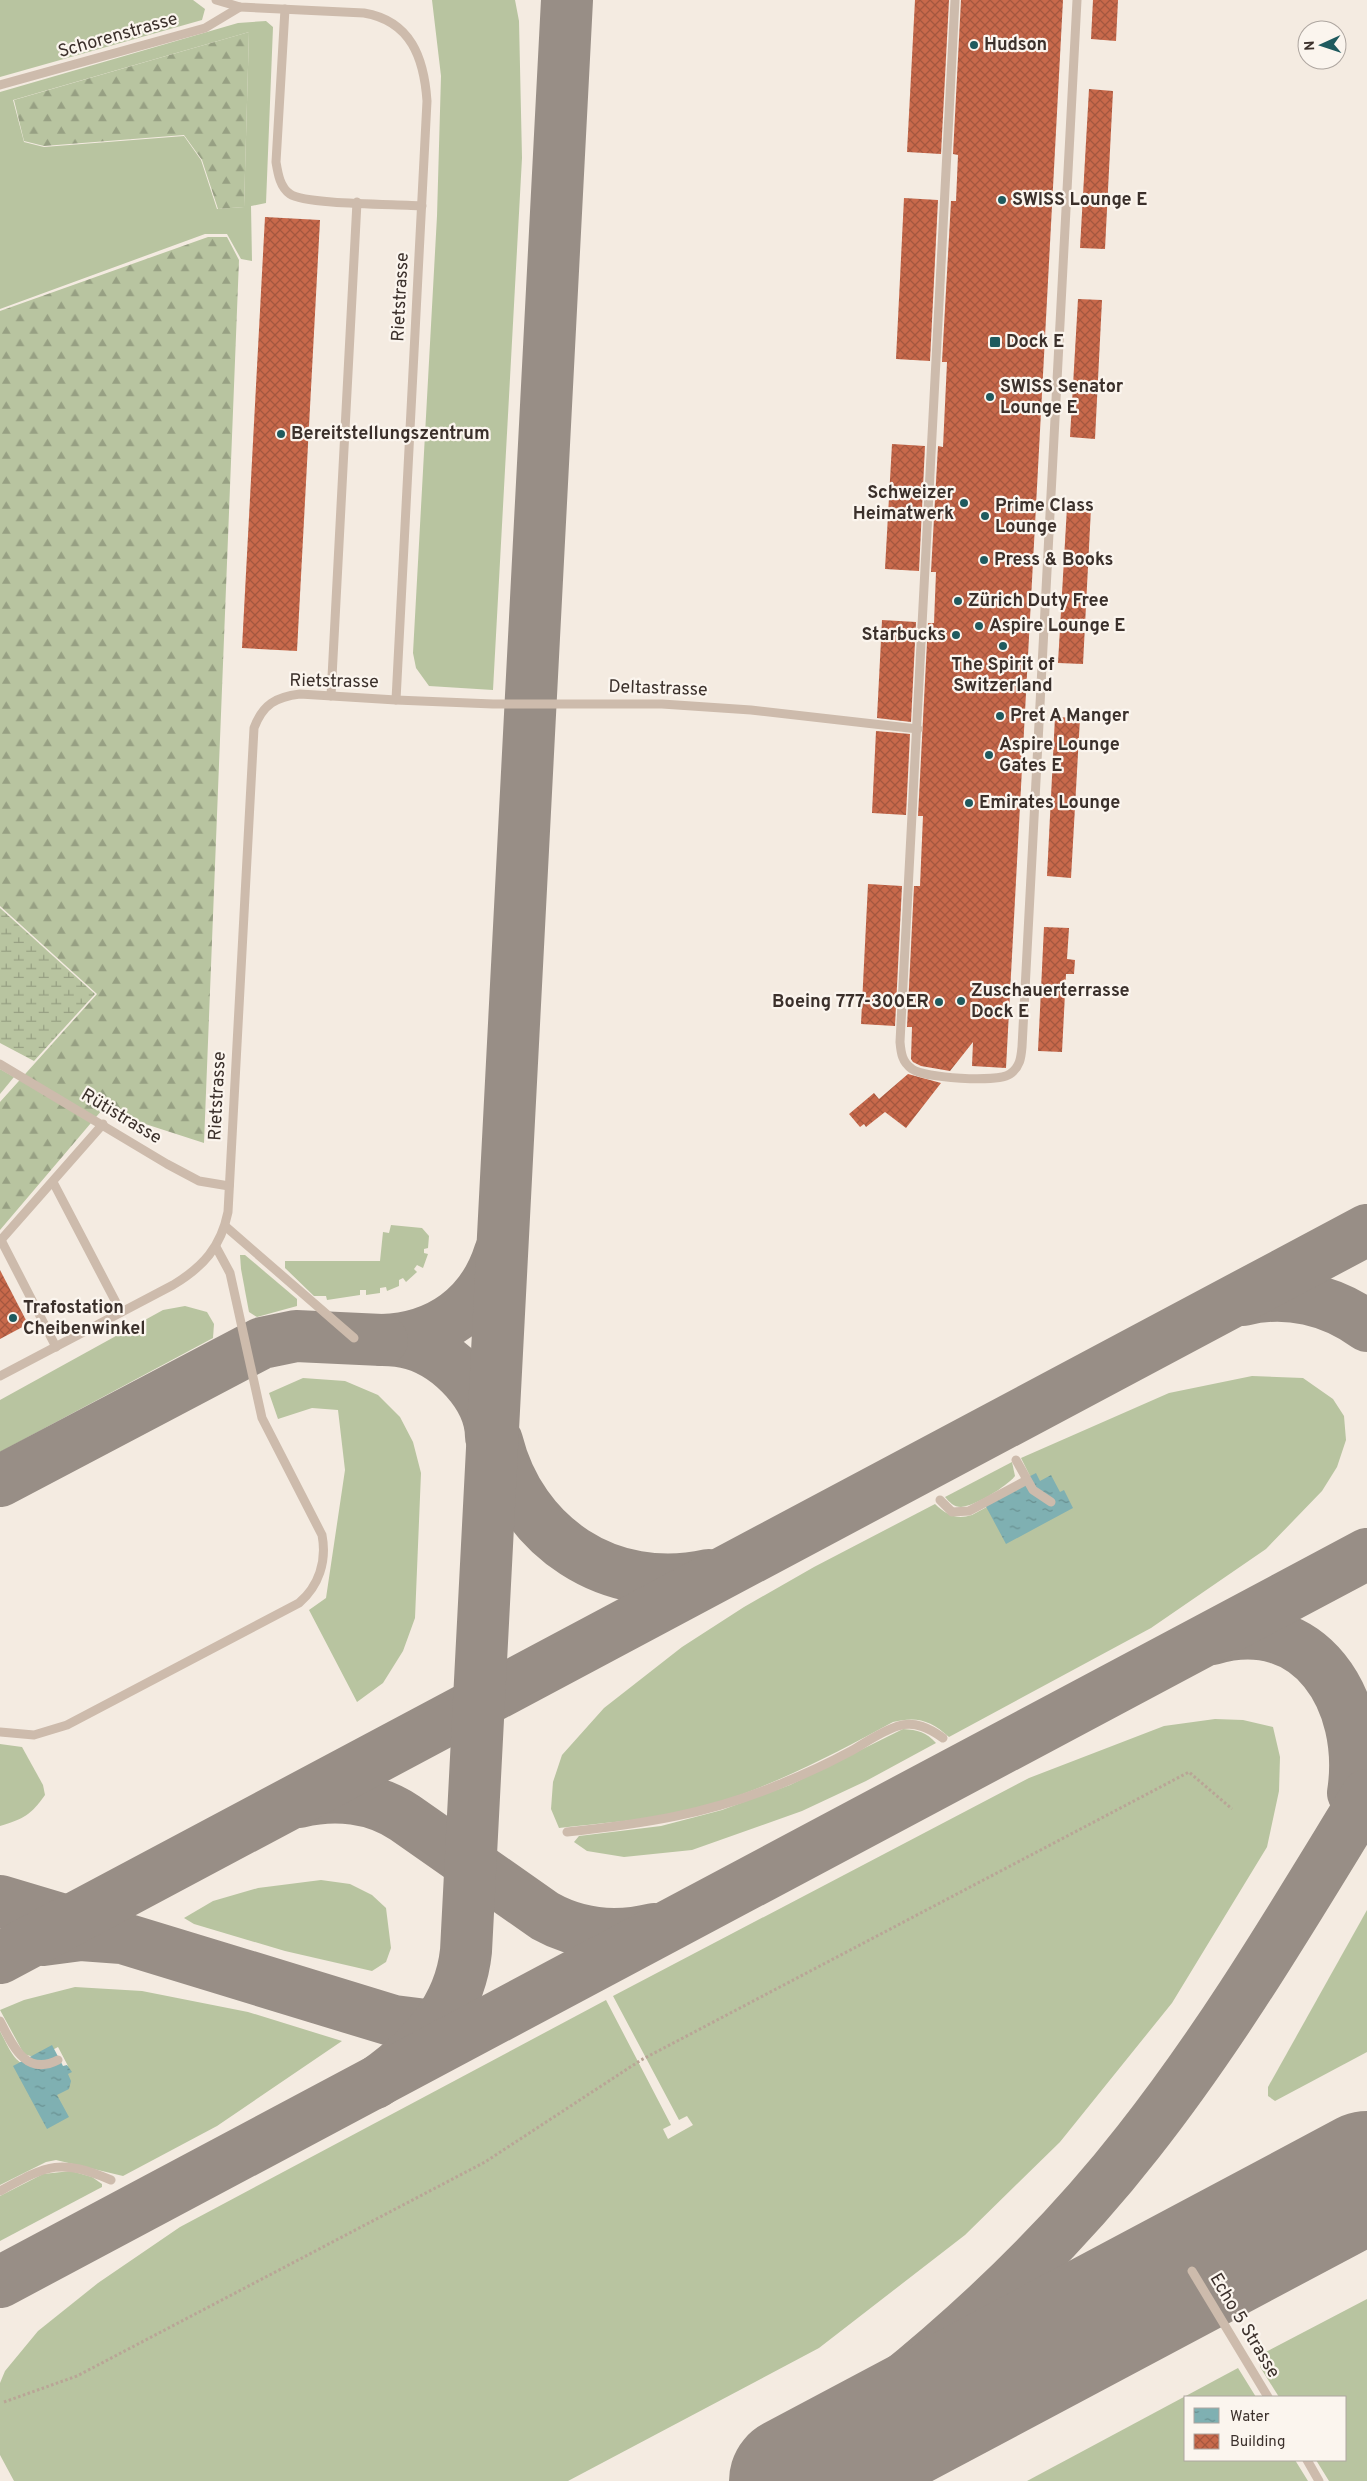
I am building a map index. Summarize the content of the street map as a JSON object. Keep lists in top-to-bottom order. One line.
{"streets":{"lane":["Schorenstrasse","Rietstrasse","Deltastrasse","Rütistrasse","Echo 5 Strasse"]},"crossings":[["Schorenstrasse","Rietstrasse"],["Rietstrasse","Deltastrasse"],["Rietstrasse","Rütistrasse"]],"places":{"other":["Hudson","SWISS Lounge E","SWISS Senator Lounge E","Bereitstellungszentrum","Schweizer Heimatwerk","Prime Class Lounge","Press & Books","Zürich Duty Free","Aspire Lounge E","Starbucks","The Spirit of Switzerland","Pret A Manger","Aspire Lounge Gates E","Emirates Lounge","Zuschauerterrasse Dock E","Boeing 777-300ER","Trafostation Cheibenwinkel"],"transit":["Dock E"]},"legend":["Water","Building"],"north":"left"}
